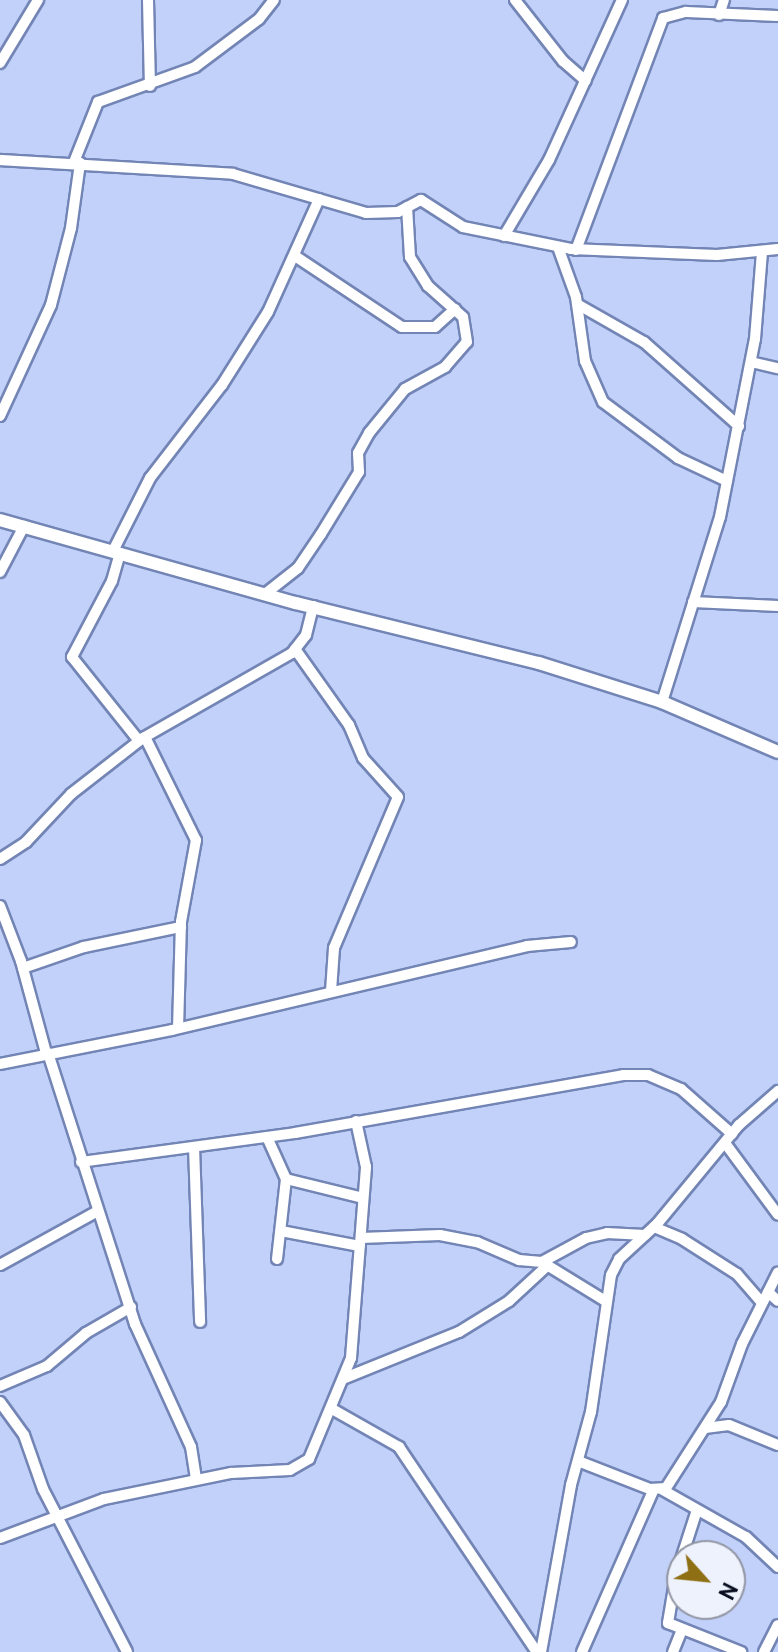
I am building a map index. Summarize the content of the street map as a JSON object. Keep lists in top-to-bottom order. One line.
{"north":"bottom right"}
